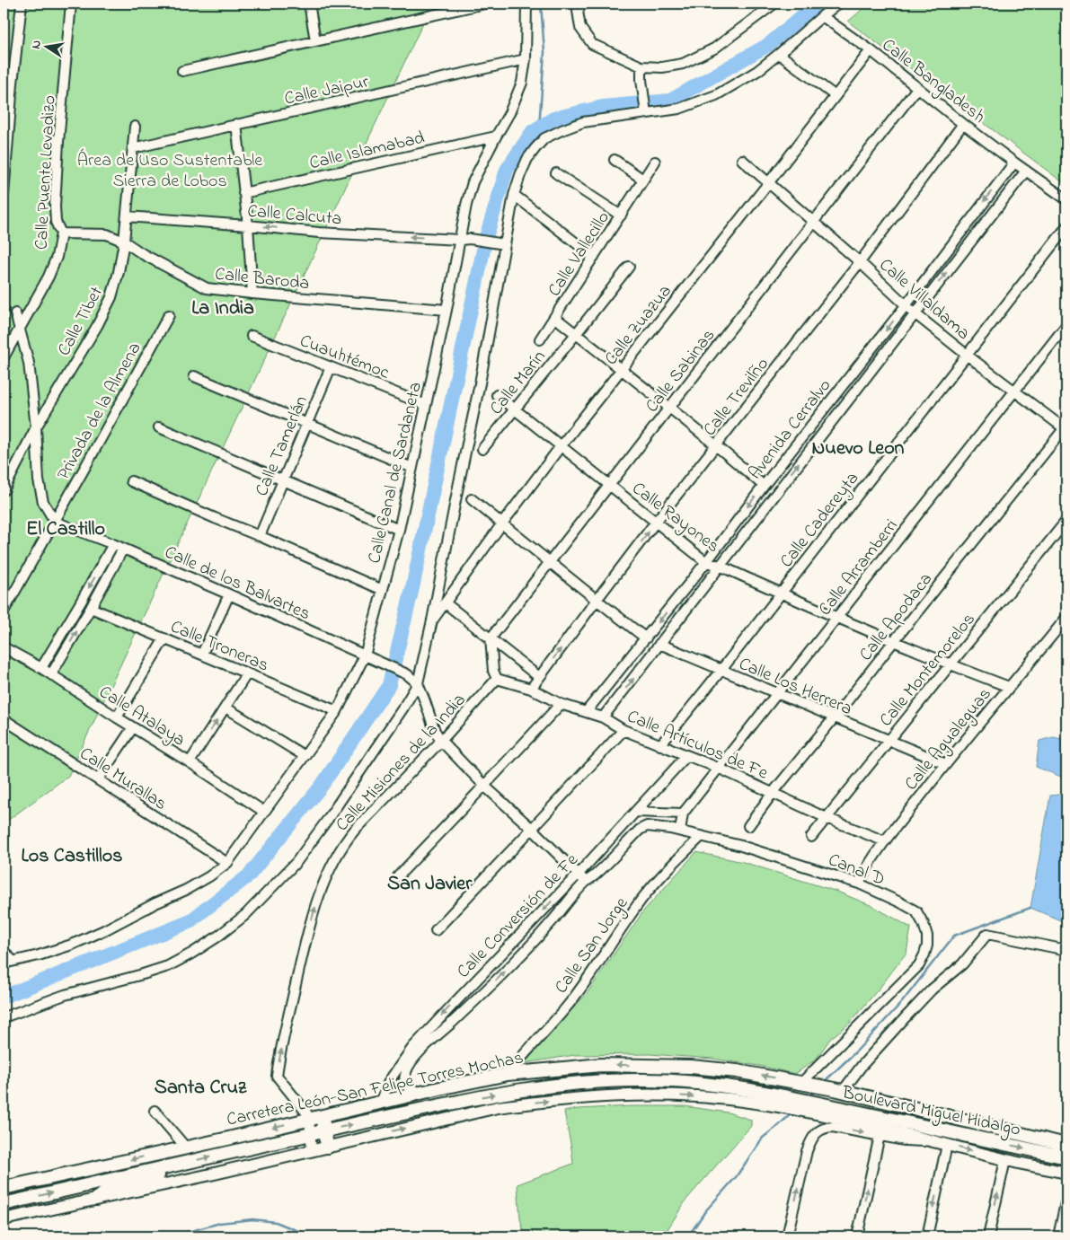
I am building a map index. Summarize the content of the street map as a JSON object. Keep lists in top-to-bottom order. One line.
{"streets":{"main road":["Carretera León-San Felipe Torres Mochas","Boulevard Miguel Hidalgo"],"street":["Calle Bangladesh","Calle Jaipur","Calle Islamabad","Calle Puente Levadizo","Calle Calcuta","Calle Vallecillo","Calle Baroda","Calle Villaldama","Calle Tibet","Calle Zuazua","Cuauhtémoc","Calle Sabinas","Calle Marín","Calle Trevilño","Privada de la Almena","Avenida Cerralvo","Calle Tamerlán","Calle Canal de Sardaneta","Calle Rayones","Calle Cadereyta","Calle Arramberri","Calle de los Balvartes","Calle Apodaca","Calle Troneras","Calle Montemorelos","Calle Los Herrera","Calle Atalaya","Calle Agualeguas","Calle Artículos de Fe","Calle Misiones de la India","Calle Murallas","Canal D","Calle Conversión de Fe","Calle San Jorge"]},"crossings":[["Calle Bangladesh","Calle Zuazua"],["Calle Bangladesh","Calle Sabinas"],["Calle Bangladesh","Calle Trevilño"],["Calle Bangladesh","Avenida Cerralvo"],["Calle Jaipur","Calle Tibet"],["Calle Jaipur","Calle Canal de Sardaneta"],["Calle Islamabad","Calle Canal de Sardaneta"],["Calle Puente Levadizo","Calle Baroda"],["Calle Calcuta","Calle Tibet"],["Calle Calcuta","Calle Canal de Sardaneta"],["Calle Vallecillo","Calle Zuazua"],["Calle Vallecillo","Calle Sabinas"],["Calle Vallecillo","Calle Marín"],["Calle Vallecillo","Calle Trevilño"],["Calle Vallecillo","Avenida Cerralvo"],["Calle Baroda","Calle Tibet"],["Calle Baroda","Calle Canal de Sardaneta"],["Calle Villaldama","Calle Zuazua"],["Calle Villaldama","Calle Sabinas"],["Calle Villaldama","Calle Trevilño"],["Calle Villaldama","Avenida Cerralvo"],["Calle Villaldama","Calle Cadereyta"],["Calle Villaldama","Calle Arramberri"],["Calle Villaldama","Calle Apodaca"],["Calle Zuazua","Calle Rayones"],["Cuauhtémoc","Calle Tamerlán"],["Cuauhtémoc","Calle Canal de Sardaneta"],["Calle Sabinas","Calle Rayones"],["Calle Marín","Calle Rayones"],["Calle Trevilño","Calle Rayones"],["Calle Trevilño","Calle Artículos de Fe"],["Privada de la Almena","Calle de los Balvartes"],["Avenida Cerralvo","Calle Rayones"],["Avenida Cerralvo","Calle Los Herrera"],["Avenida Cerralvo","Calle Artículos de Fe"],["Calle Canal de Sardaneta","Calle de los Balvartes"],["Calle Canal de Sardaneta","Calle Troneras"],["Calle Canal de Sardaneta","Calle Atalaya"],["Calle Canal de Sardaneta","Calle Murallas"],["Calle Rayones","Calle Cadereyta"],["Calle Rayones","Calle Arramberri"],["Calle Rayones","Calle Apodaca"],["Calle Rayones","Calle Montemorelos"],["Calle Rayones","Calle Agualeguas"],["Calle Cadereyta","Calle Los Herrera"],["Calle Cadereyta","Calle Artículos de Fe"],["Calle Arramberri","Calle Los Herrera"],["Calle Arramberri","Calle Artículos de Fe"],["Calle Apodaca","Calle Los Herrera"],["Calle Apodaca","Calle Artículos de Fe"],["Calle Montemorelos","Calle Los Herrera"],["Calle Montemorelos","Calle Artículos de Fe"],["Calle Los Herrera","Calle Agualeguas"],["Calle Agualeguas","Calle Artículos de Fe"],["Calle Agualeguas","Canal D"],["Calle Artículos de Fe","Calle Misiones de la India"],["Calle Artículos de Fe","Calle Conversión de Fe"],["Calle Misiones de la India","Carretera León-San Felipe Torres Mochas"],["Canal D","Calle Conversión de Fe"],["Canal D","Calle San Jorge"],["Canal D","Carretera León-San Felipe Torres Mochas"],["Canal D","Boulevard Miguel Hidalgo"],["Calle Conversión de Fe","Carretera León-San Felipe Torres Mochas"],["Calle San Jorge","Carretera León-San Felipe Torres Mochas"],["Carretera León-San Felipe Torres Mochas","Boulevard Miguel Hidalgo"]],"one_way":["Calle Calcuta","Calle Misiones de la India","Carretera León-San Felipe Torres Mochas","Boulevard Miguel Hidalgo"],"districts":["La India","Nuevo Leon","El Castillo","Los Castillos","San Javier","Santa Cruz"],"parks":["Área de Uso Sustentable Sierra de Lobos"],"north":"left"}
